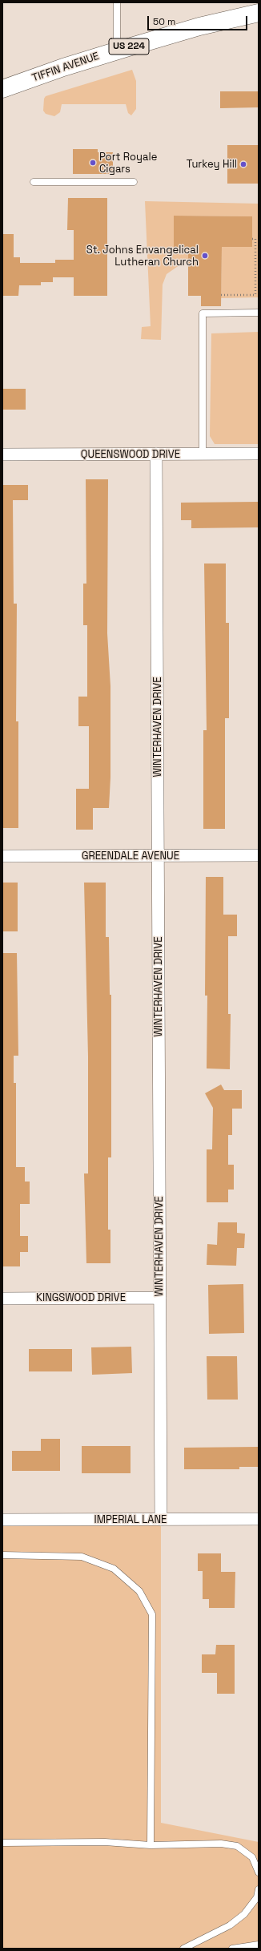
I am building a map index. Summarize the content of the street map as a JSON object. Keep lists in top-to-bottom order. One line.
{"streets":{"highway":["US 224","TIFFIN AVENUE"],"street":["QUEENSWOOD DRIVE","WINTERHAVEN DRIVE","GREENDALE AVENUE","KINGSWOOD DRIVE","IMPERIAL LANE"]},"crossings":[["QUEENSWOOD DRIVE","WINTERHAVEN DRIVE"],["WINTERHAVEN DRIVE","GREENDALE AVENUE"],["WINTERHAVEN DRIVE","KINGSWOOD DRIVE"],["WINTERHAVEN DRIVE","IMPERIAL LANE"]],"places":["Port Royale Cigars","Turkey Hill","St. Johns Envangelical Lutheran Church"],"scale_bar":"50 m"}
